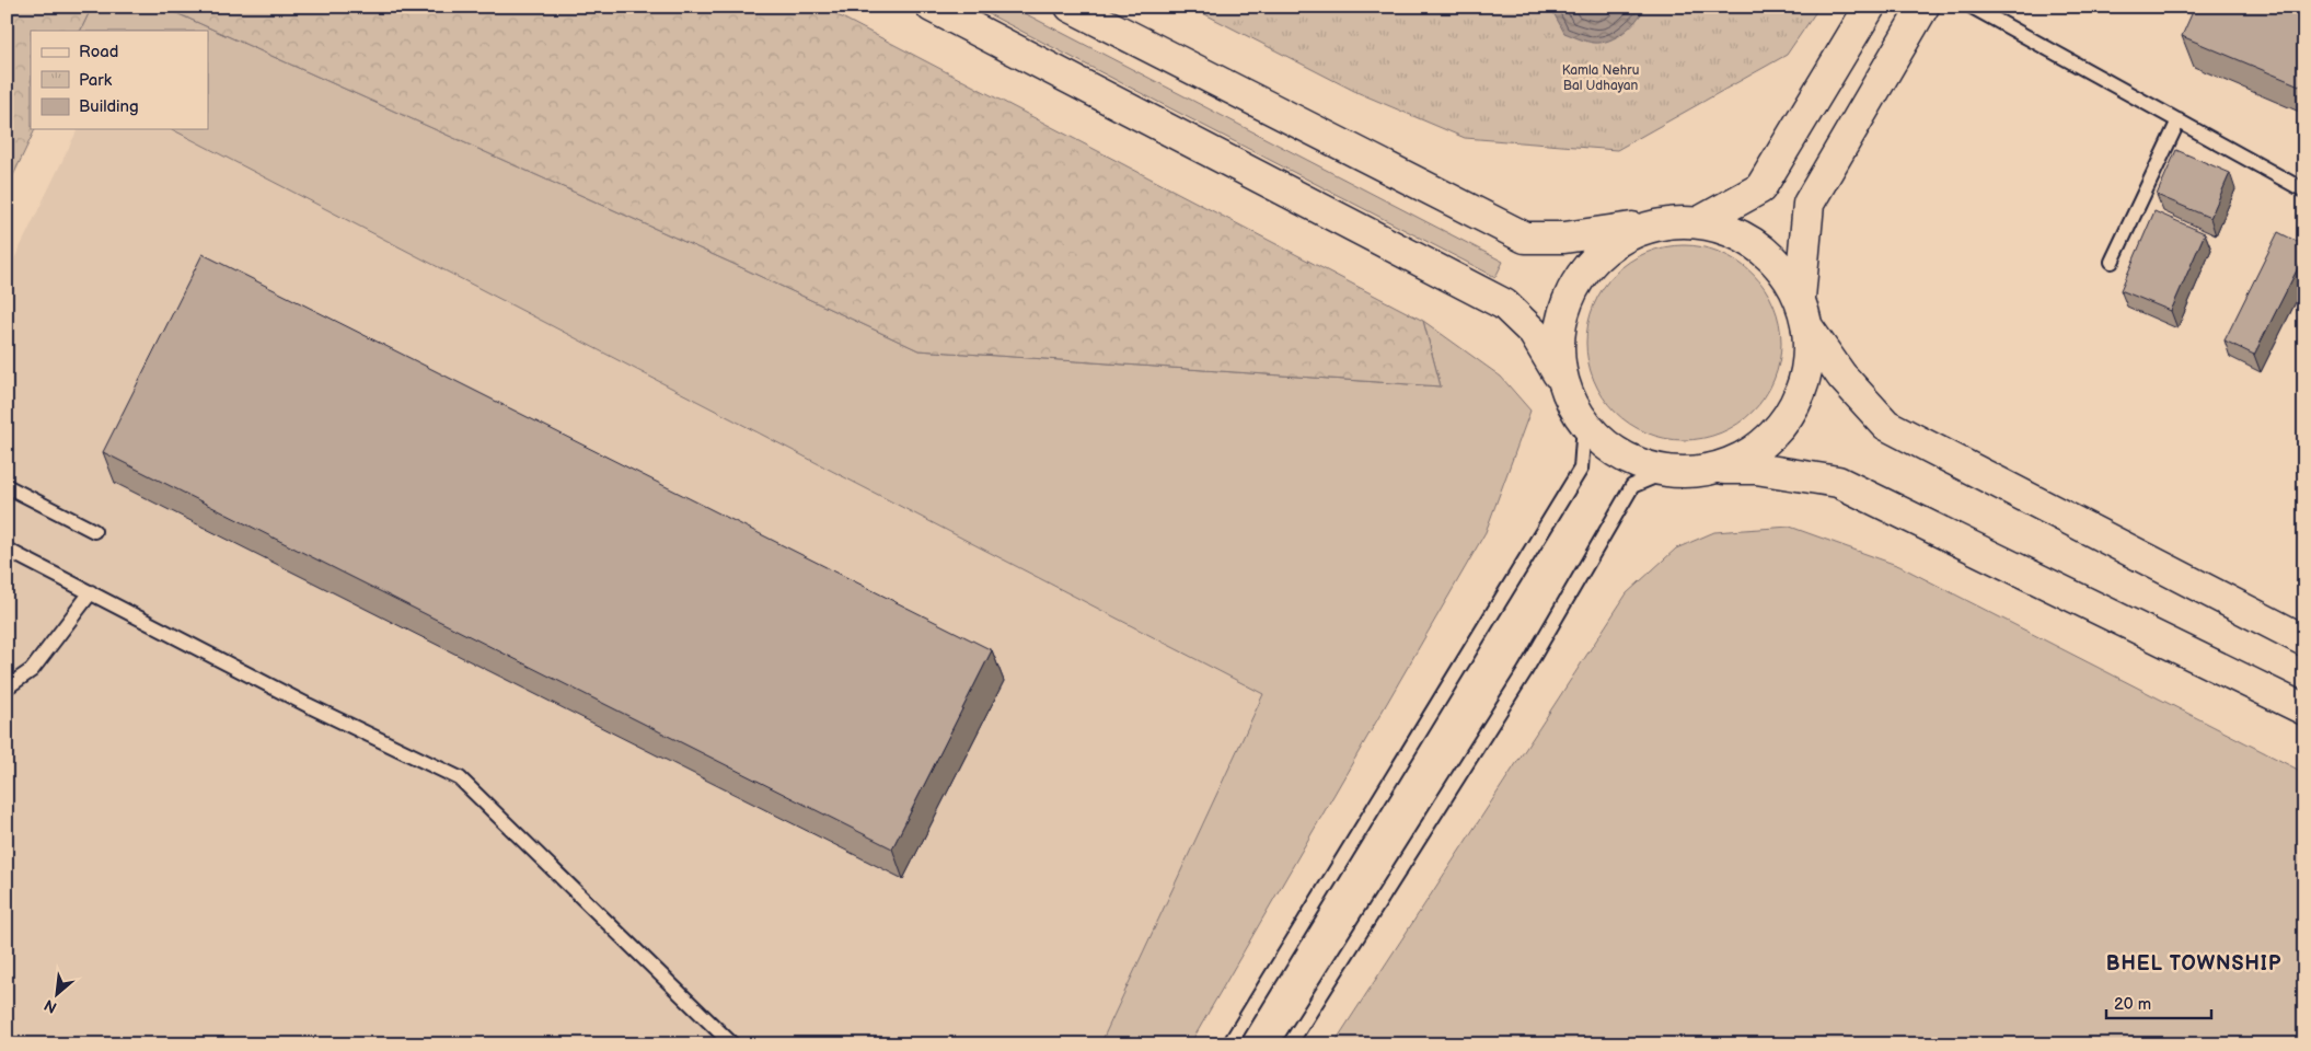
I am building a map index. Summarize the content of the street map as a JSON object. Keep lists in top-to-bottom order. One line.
{"districts":["BHEL TOWNSHIP"],"parks":["Kamla Nehru Bal Udhayan"],"legend":["Road","Park","Building"],"scale_bar":"20 m","north":"bottom left"}
